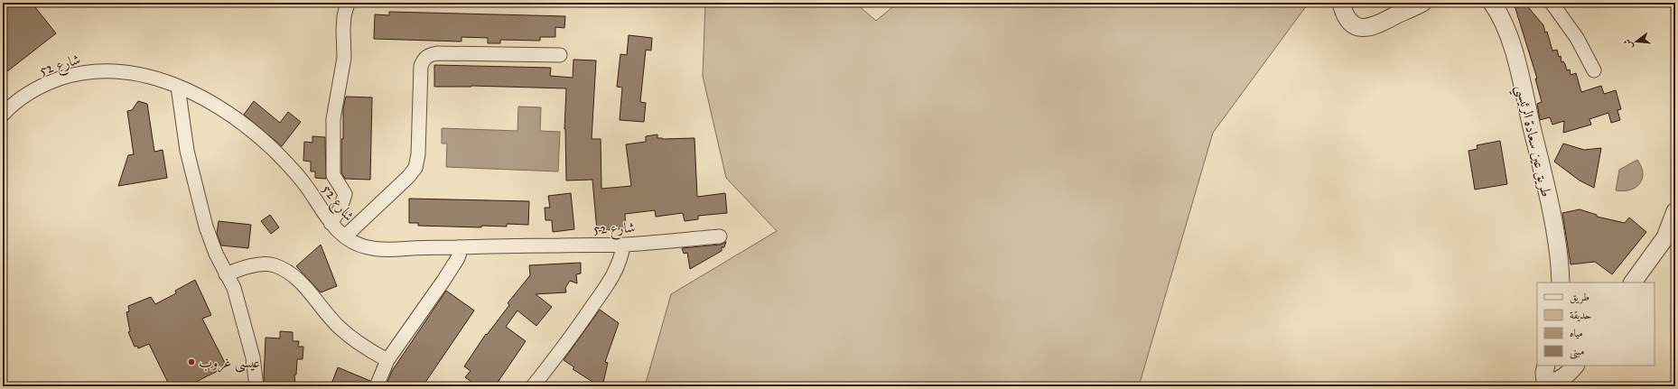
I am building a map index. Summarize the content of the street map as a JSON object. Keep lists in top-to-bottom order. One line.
{"streets":{"street":["شارع 52","طريق عين سعادة الرئيسي"]},"places":["عيسى غروب"],"legend":["طريق","حديقة","مياه","مبنى"],"north":"left"}
